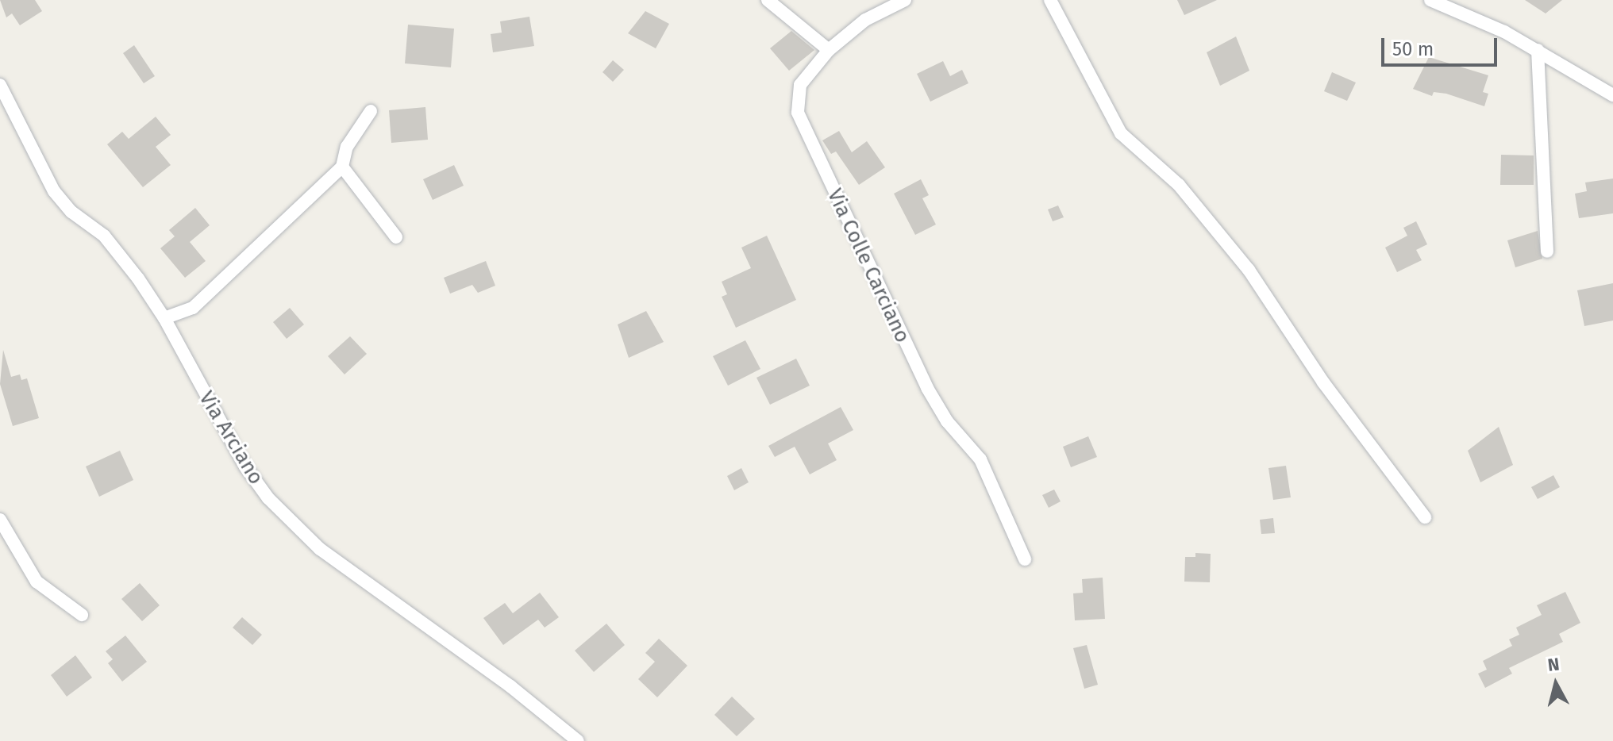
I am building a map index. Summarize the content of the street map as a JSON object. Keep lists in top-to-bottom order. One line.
{"streets":{"street":["Via Colle Carciano","Via Arciano"]},"scale_bar":"50 m","north":"top"}
